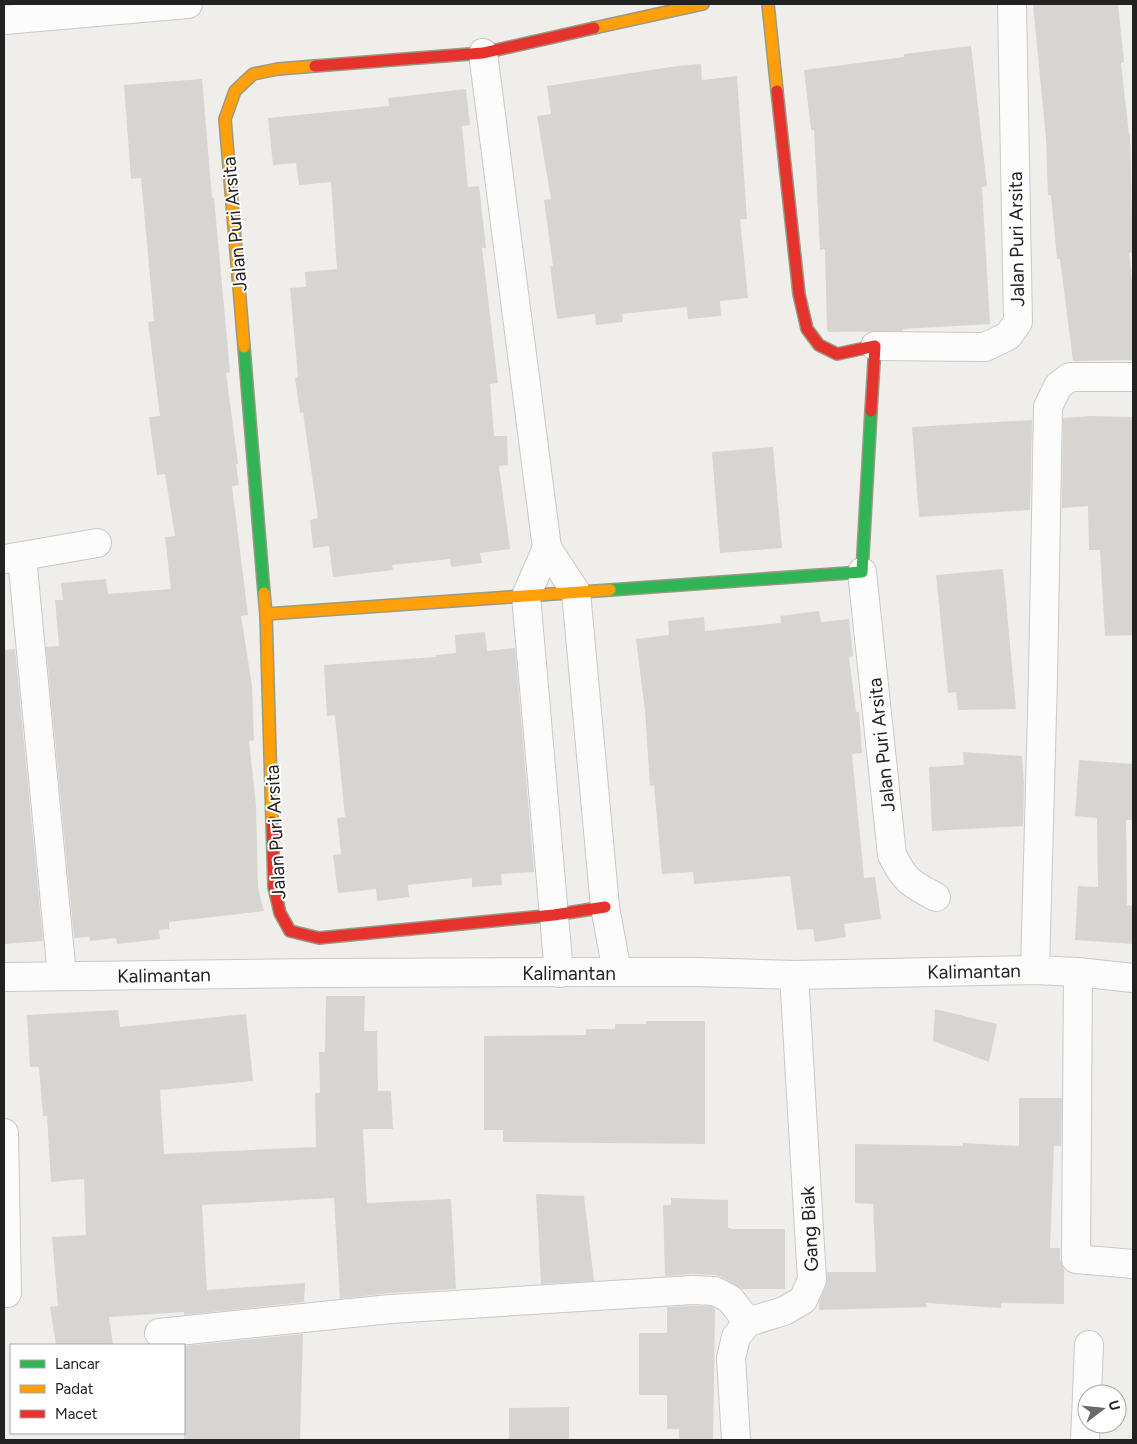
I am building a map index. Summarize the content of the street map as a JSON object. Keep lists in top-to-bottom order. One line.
{"streets":{"street":["Jalan Puri Arsita","Kalimantan","Gang Biak"]},"crossings":[["Kalimantan","Gang Biak"]],"legend":["Lancar","Padat","Macet"],"north":"right"}
